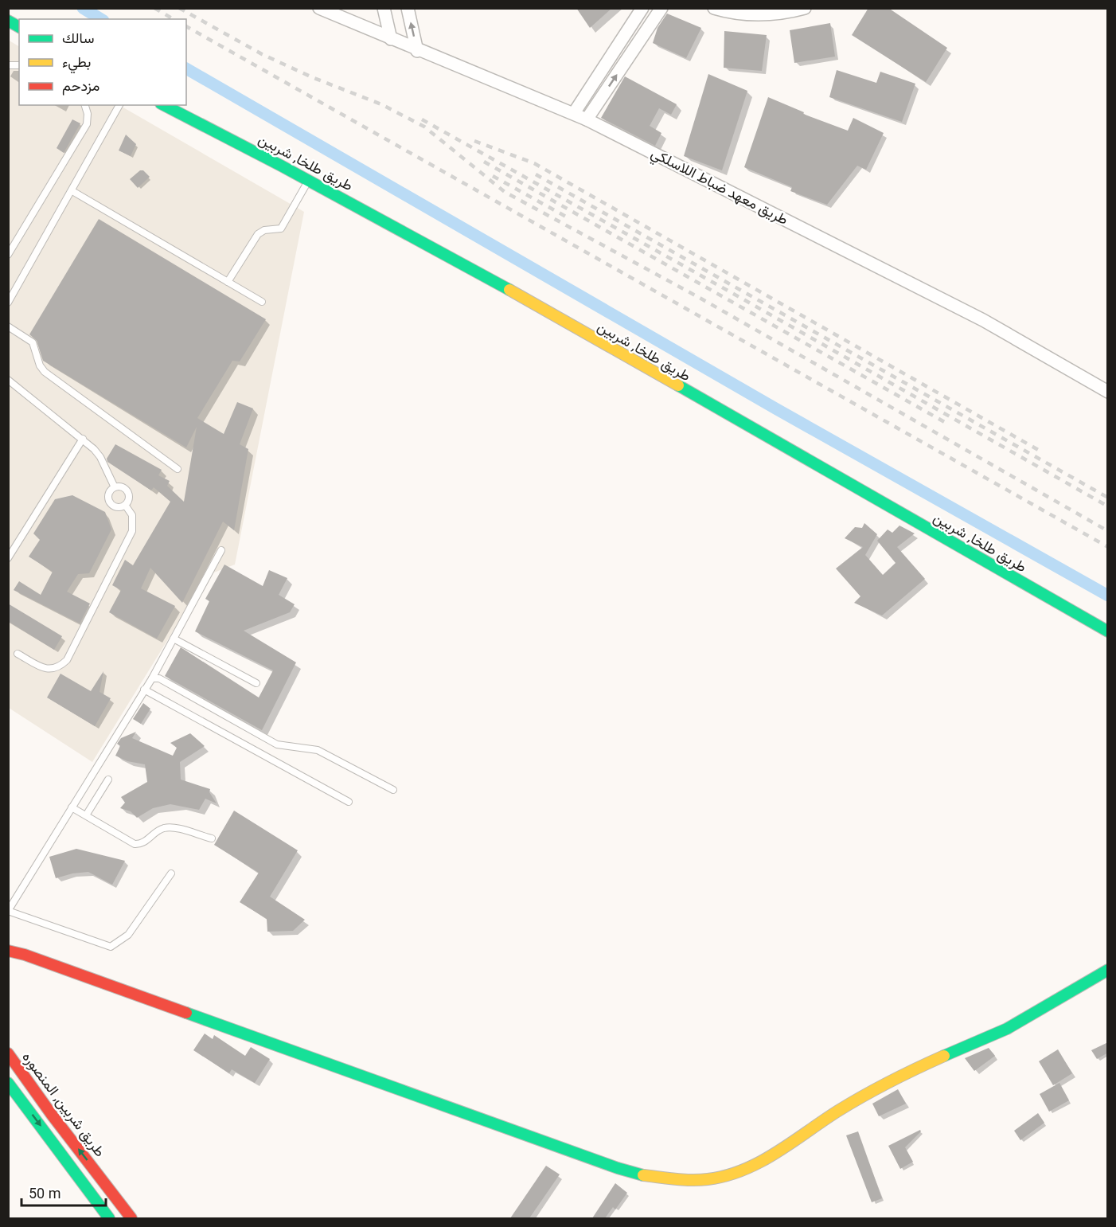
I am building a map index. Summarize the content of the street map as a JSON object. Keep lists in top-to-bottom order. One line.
{"streets":{"main road":["طريق طلخا, شربين","طريق شربين, المنصوره"],"street":["طريق معهد ضباط اللاسلكي"]},"legend":["سالك","بطيء","مزدحم"],"scale_bar":"50 m"}
